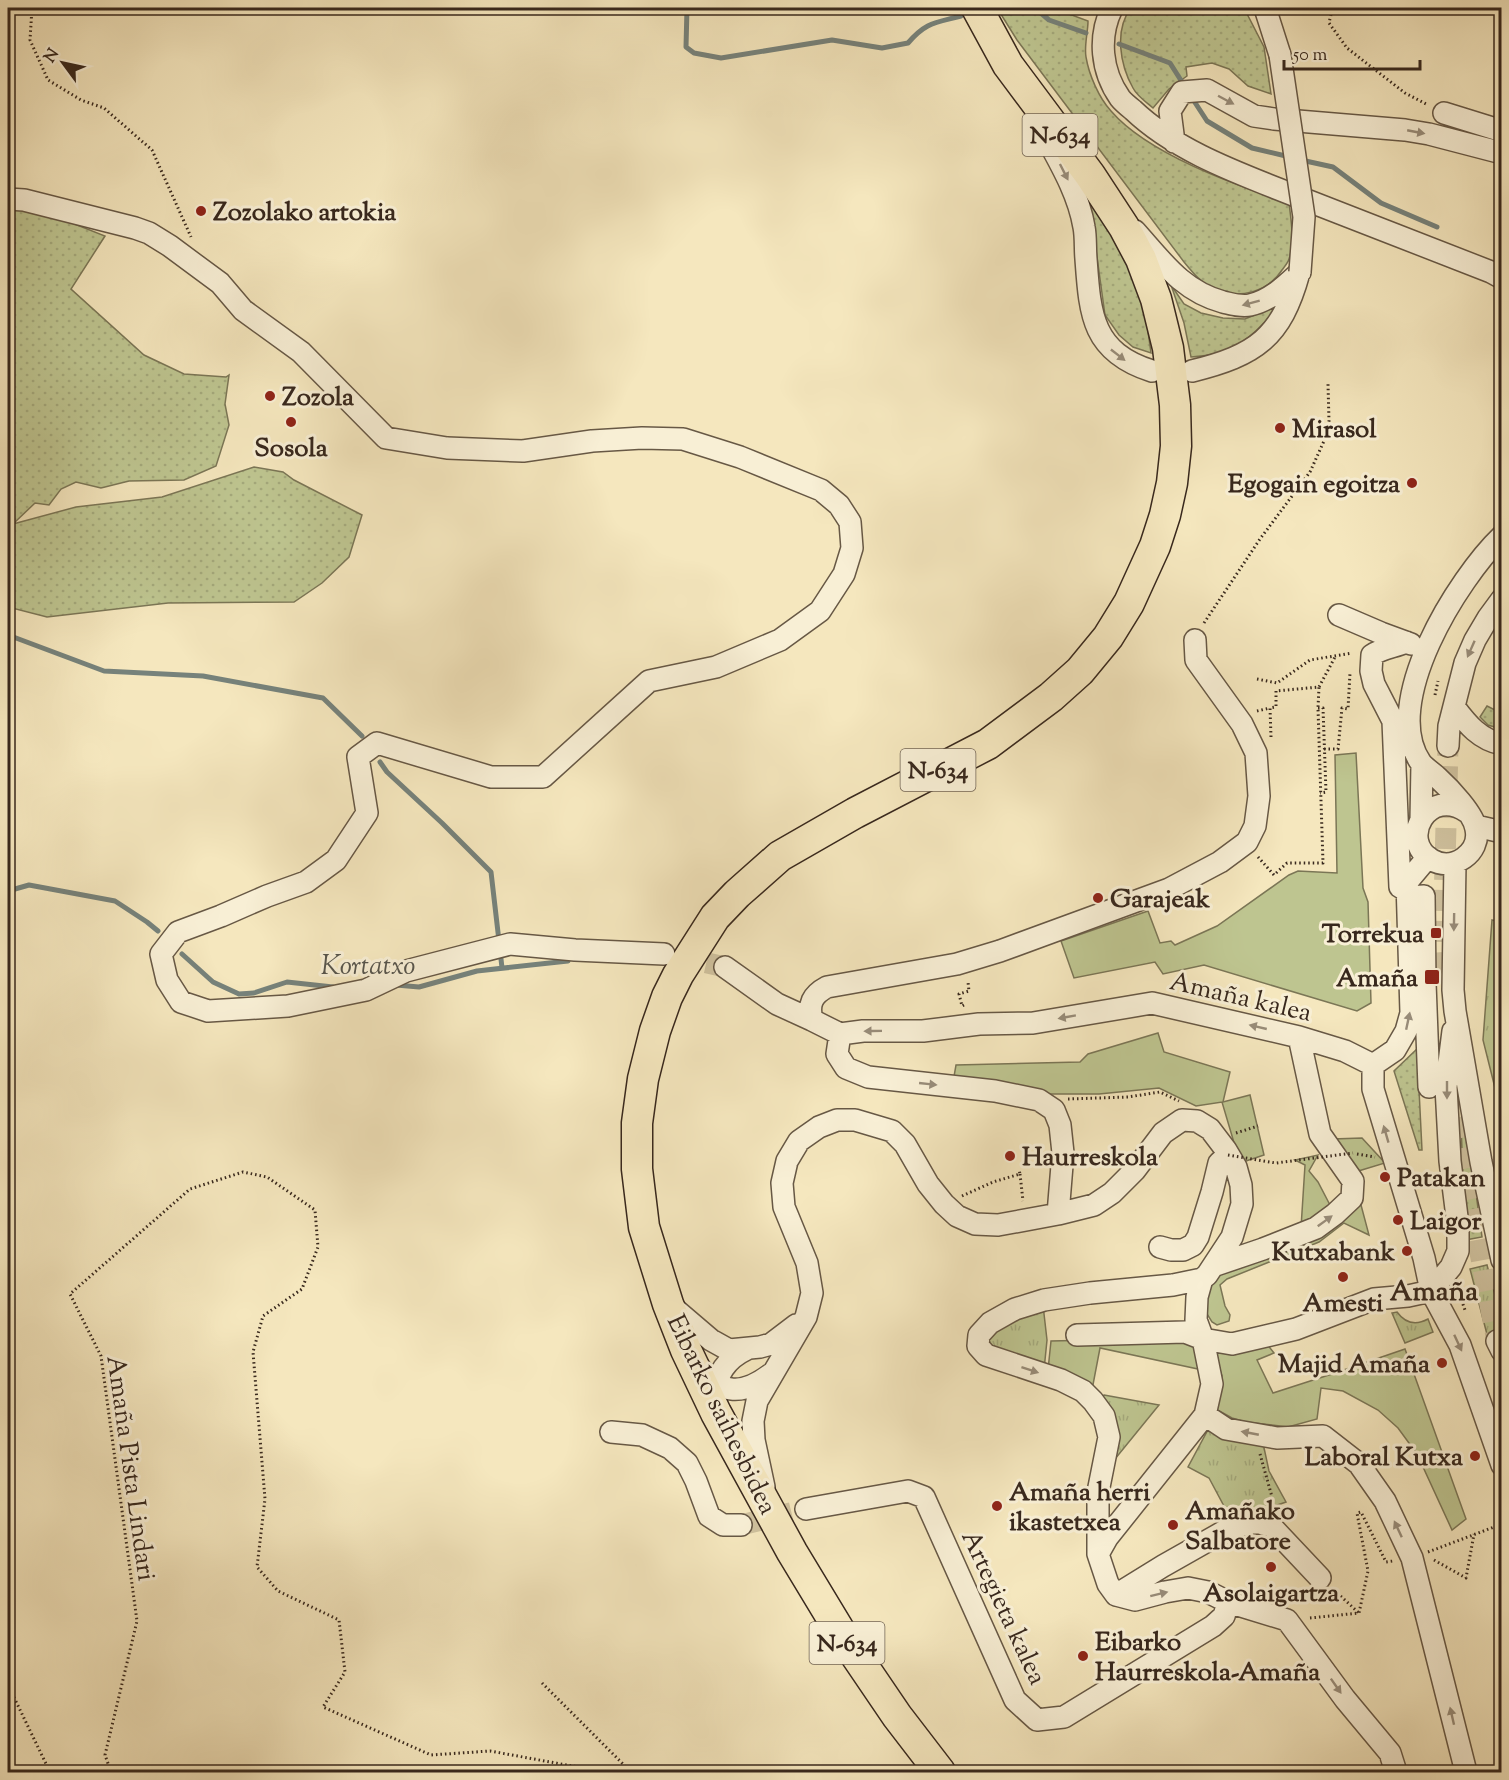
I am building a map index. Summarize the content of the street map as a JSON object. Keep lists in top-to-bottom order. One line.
{"streets":{"highway":["N-634","Eibarko saihesbidea"],"street":["Amaña kalea","Artegieta kalea"],"path":["Amaña Pista Lindari"]},"one_way":["Amaña kalea"],"districts":["Amaña"],"water":["Kortatxo"],"places":{"other":["Zozolako artokia","Zozola","Sosola","Mirasol","Egogain egoitza","Garajeak","Haurreskola","Patakan","Laigor","Kutxabank","Amesti","Majid Amaña","Laboral Kutxa","Amaña herri ikastetxea","Amañako Salbatore","Asolaigartza","Eibarko Haurreskola-Amaña"],"transit":["Torrekua","Amaña"]},"scale_bar":"50 m","north":"top left"}
